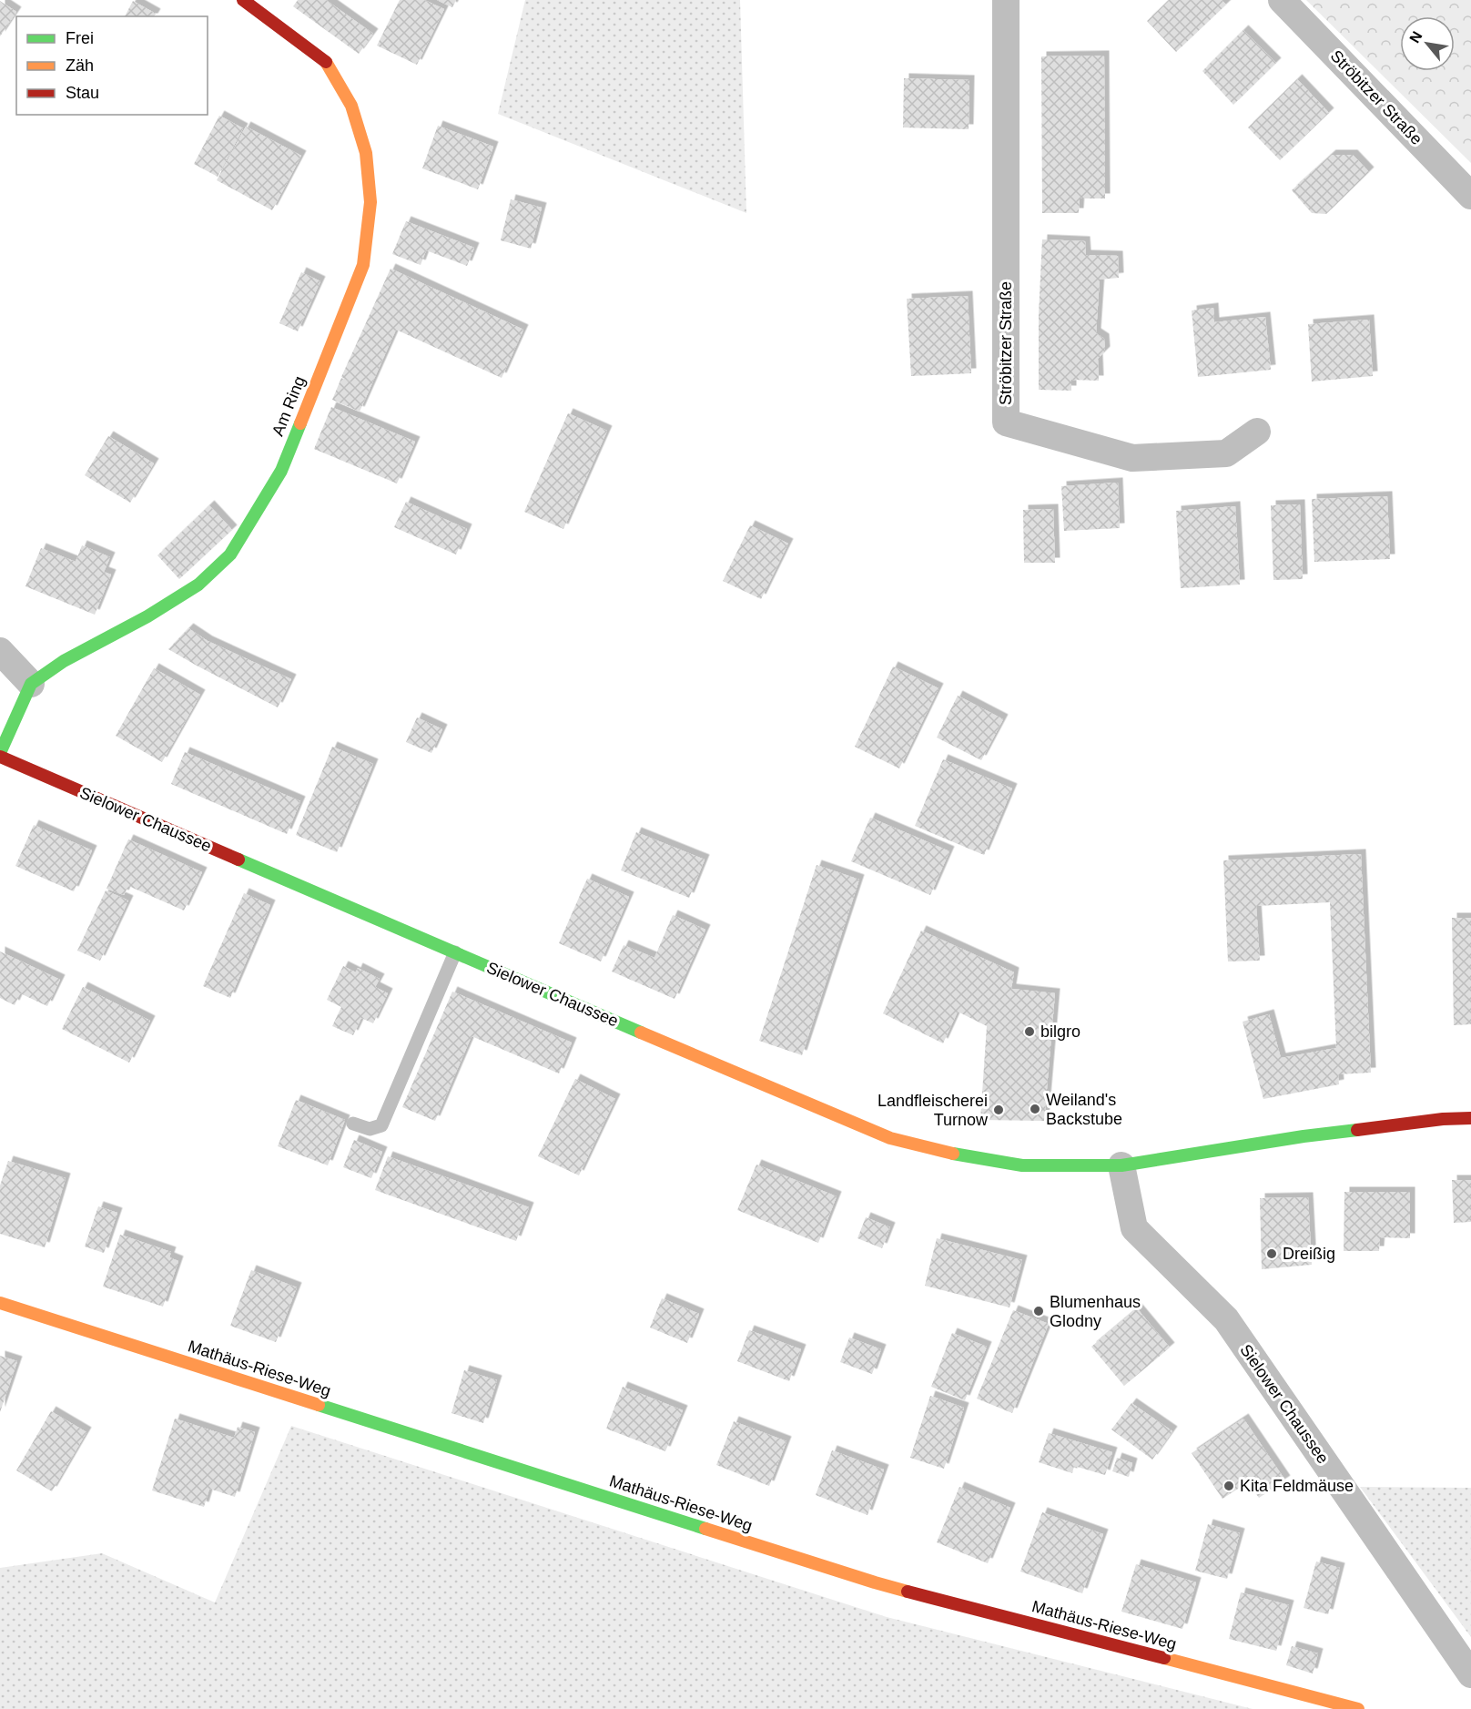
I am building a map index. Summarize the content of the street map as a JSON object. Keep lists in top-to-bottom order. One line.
{"streets":{"street":["Ströbitzer Straße","Am Ring","Sielower Chaussee","Mathäus-Riese-Weg"]},"places":["bilgro","Weiland's Backstube","Landfleischerei Turnow","Dreißig","Blumenhaus Glodny","Kita Feldmäuse"],"legend":["Frei","Zäh","Stau"],"north":"top left"}
